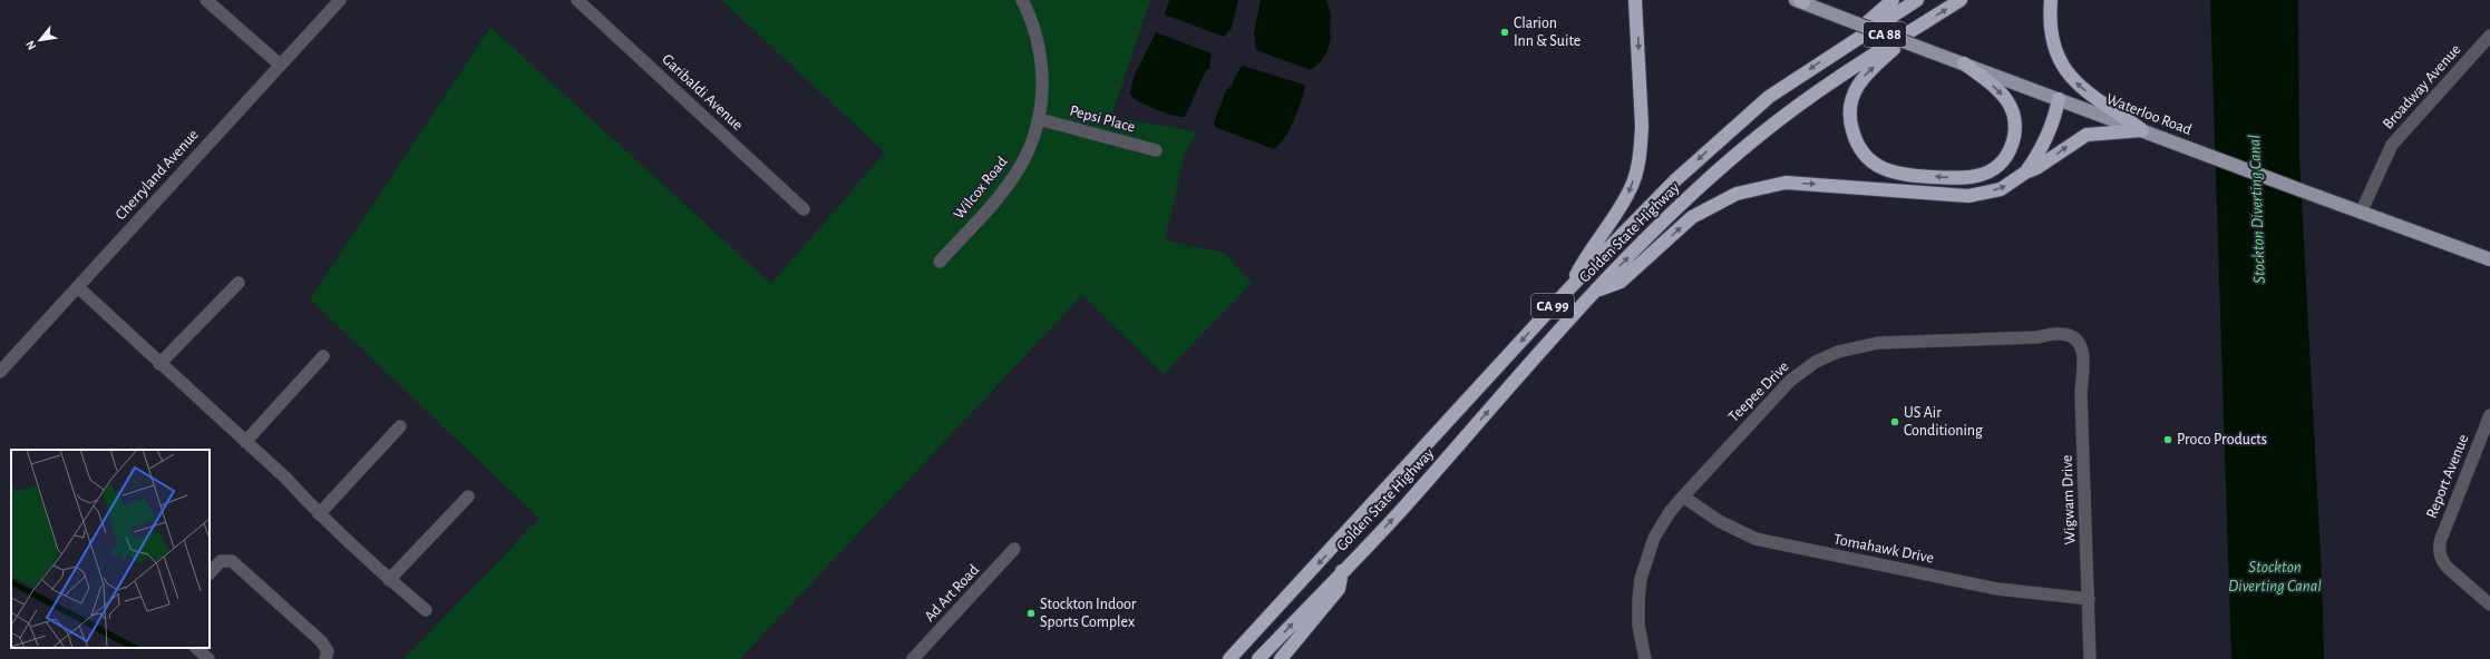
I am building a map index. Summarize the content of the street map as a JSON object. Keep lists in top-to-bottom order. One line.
{"streets":{"highway":["Golden State Highway","CA 99"],"main road":["CA 88","Waterloo Road"],"street":["Broadway Avenue","Garibaldi Avenue","Pepsi Place","Cherryland Avenue","Wilcox Road","Teepee Drive","Report Avenue","Wigwam Drive","Tomahawk Drive","Ad Art Road"]},"crossings":[["Broadway Avenue","Waterloo Road"],["Pepsi Place","Wilcox Road"],["Teepee Drive","Wigwam Drive"],["Teepee Drive","Tomahawk Drive"],["Wigwam Drive","Tomahawk Drive"]],"water":["Stockton Diverting Canal"],"places":["Clarion Inn & Suite","US Air Conditioning","Proco Products","Stockton Indoor Sports Complex"],"north":"bottom left"}
